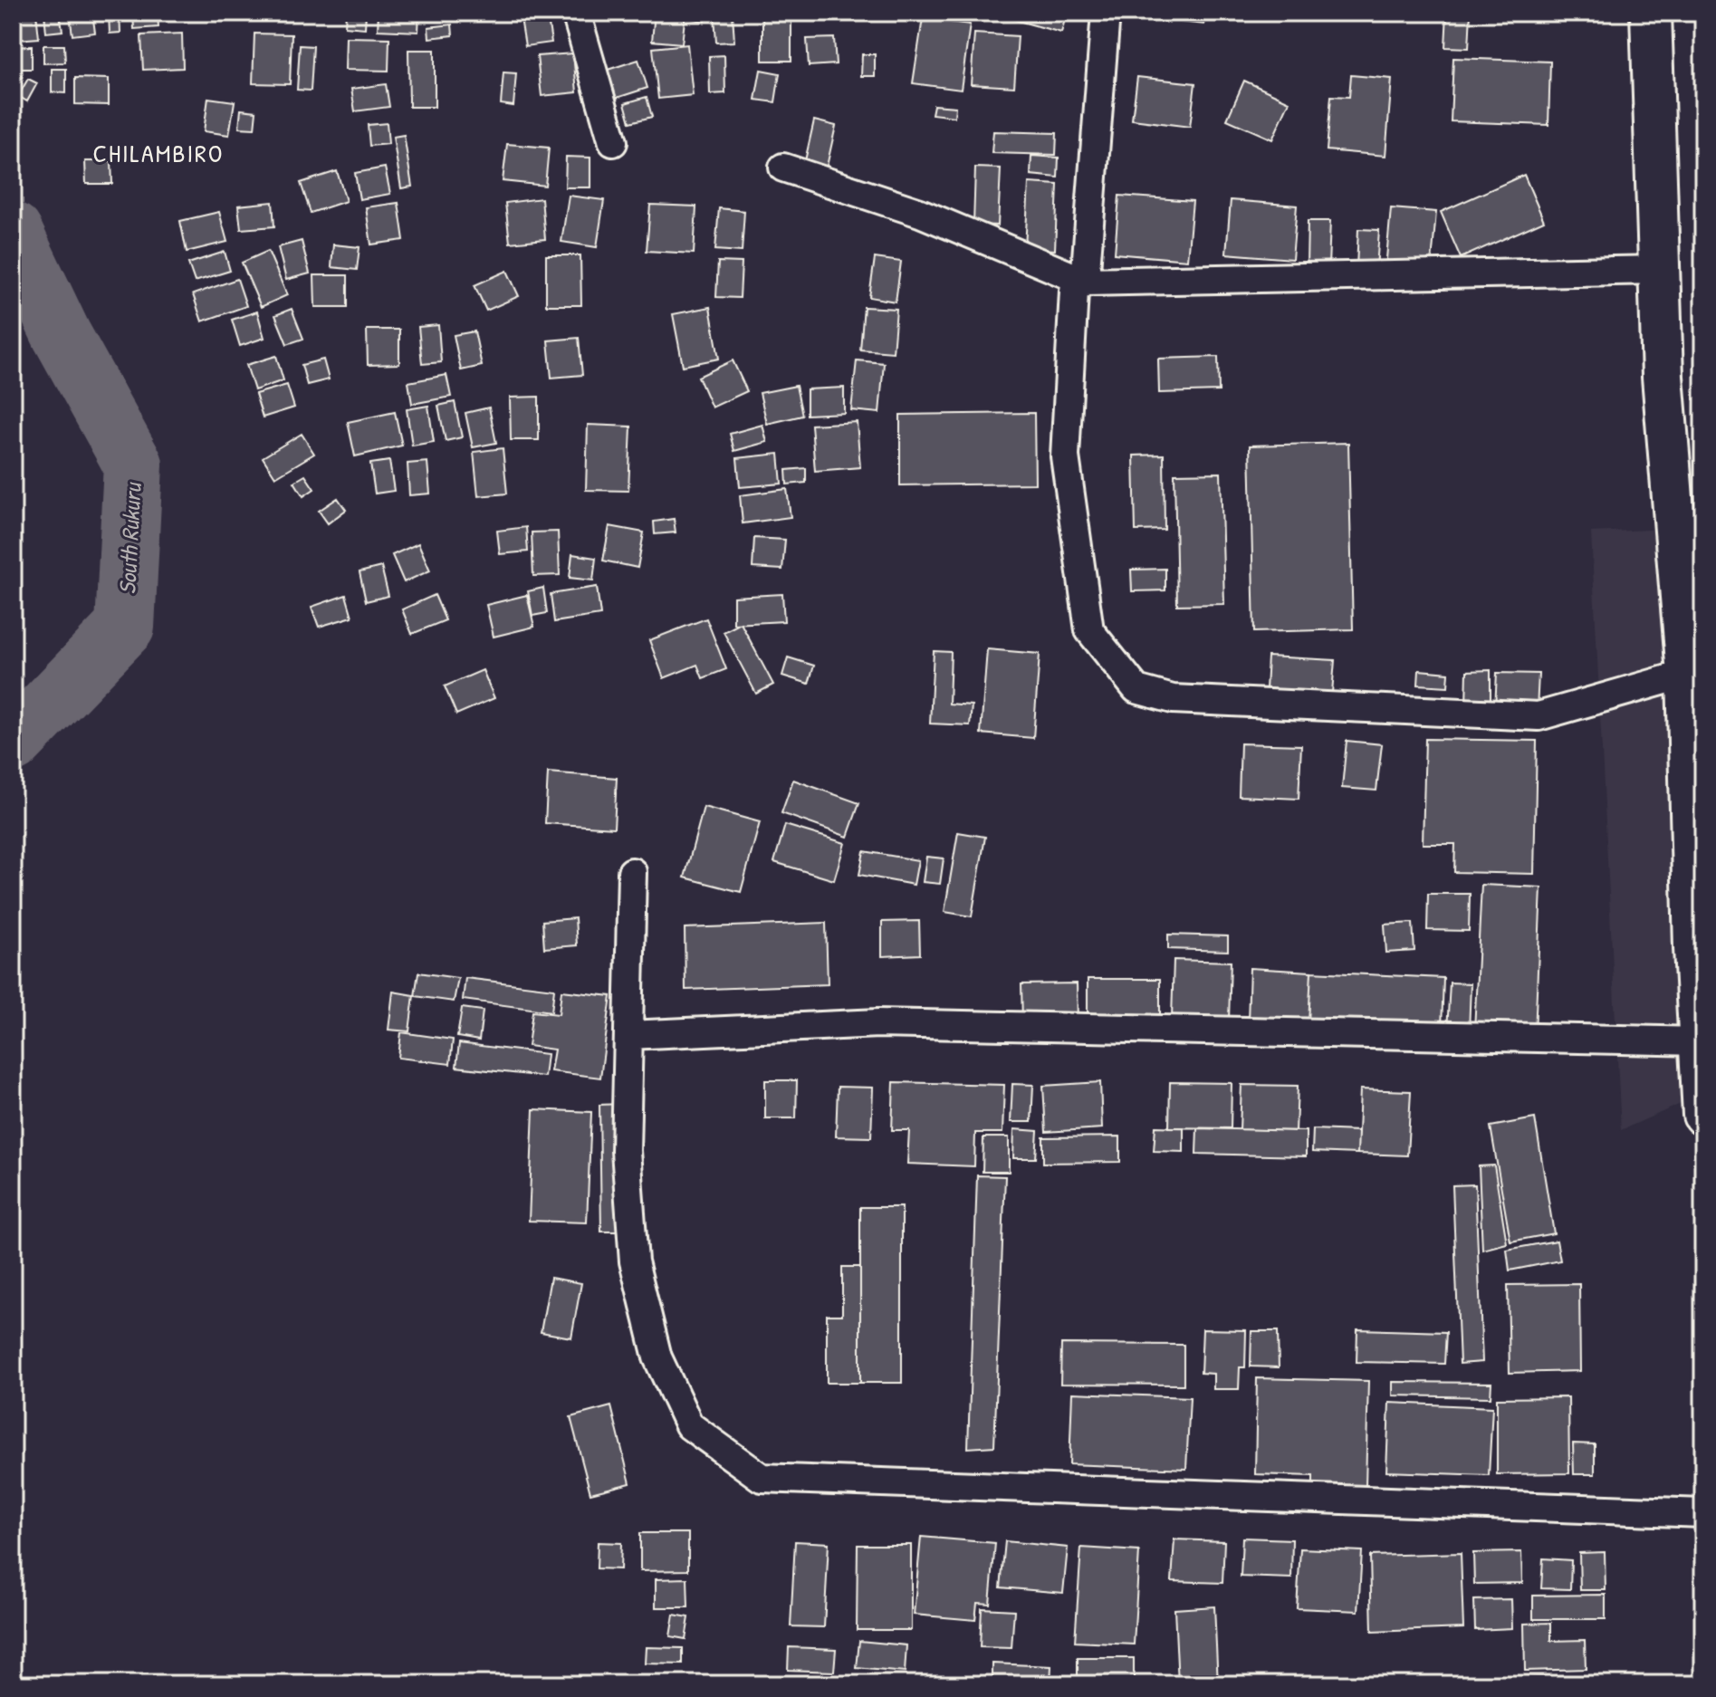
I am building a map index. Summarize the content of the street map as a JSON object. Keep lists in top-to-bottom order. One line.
{"districts":["CHILAMBIRO"],"water":["South Rukuru"]}
